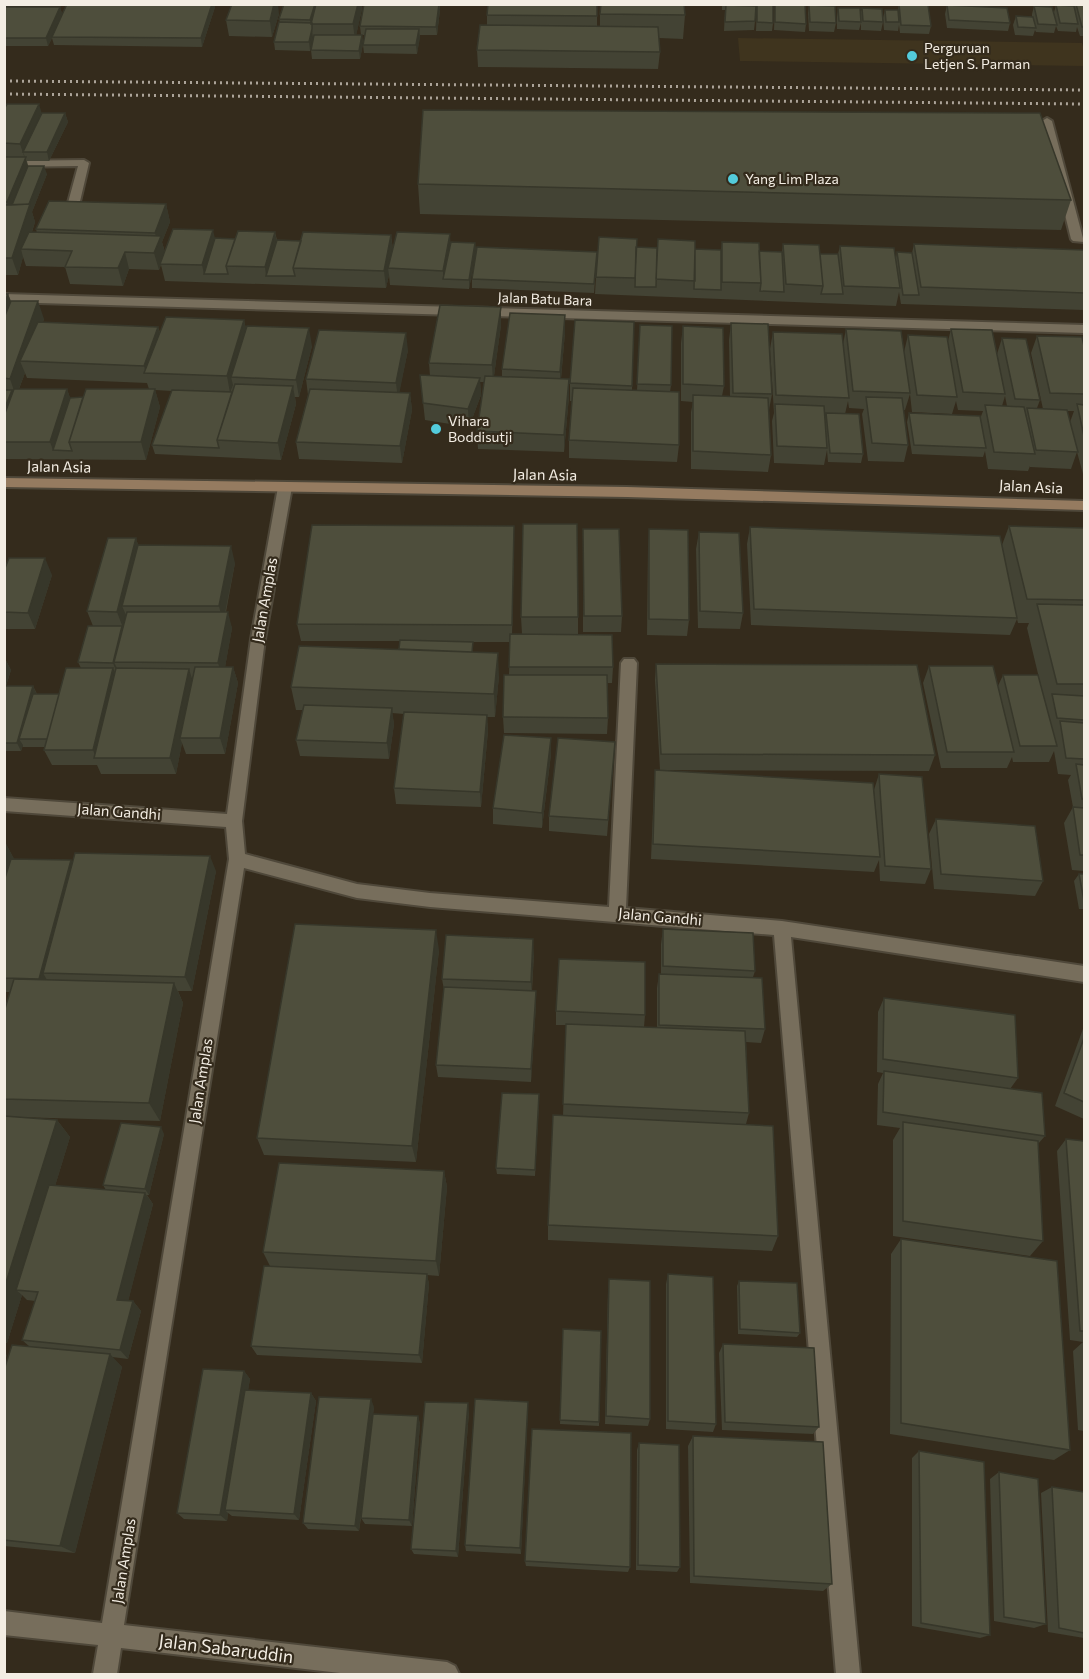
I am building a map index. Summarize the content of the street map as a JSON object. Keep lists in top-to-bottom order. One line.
{"streets":{"main road":["Jalan Asia"],"street":["Jalan Batu Bara","Jalan Amplas","Jalan Gandhi","Jalan Sabaruddin"]},"crossings":[["Jalan Asia","Jalan Amplas"],["Jalan Amplas","Jalan Gandhi"],["Jalan Amplas","Jalan Sabaruddin"]],"places":["Perguruan Letjen S. Parman","Yang Lim Plaza","Vihara Boddisutji"]}
